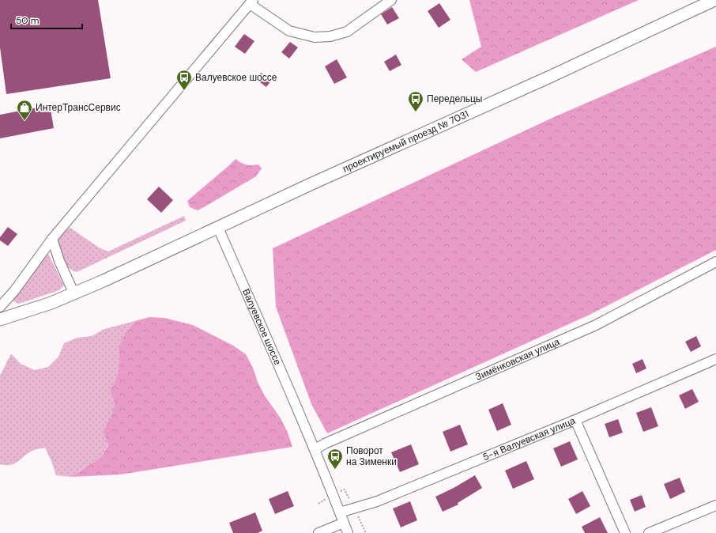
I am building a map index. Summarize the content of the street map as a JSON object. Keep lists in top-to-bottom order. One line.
{"streets":{"main road":["проектируемый проезд № 7031"],"street":["Валуевское шоссе","Зимёнковская улица","5-я Валуевская улица"]},"crossings":[["проектируемый проезд № 7031","Валуевское шоссе"],["Валуевское шоссе","Зимёнковская улица"],["Валуевское шоссе","5-я Валуевская улица"]],"places":{"bus stop":["Валуевское шоссе","Передельцы","Поворот на Зименки"],"shop":["ИнтерТрансСервис"]},"scale_bar":"50 m"}
